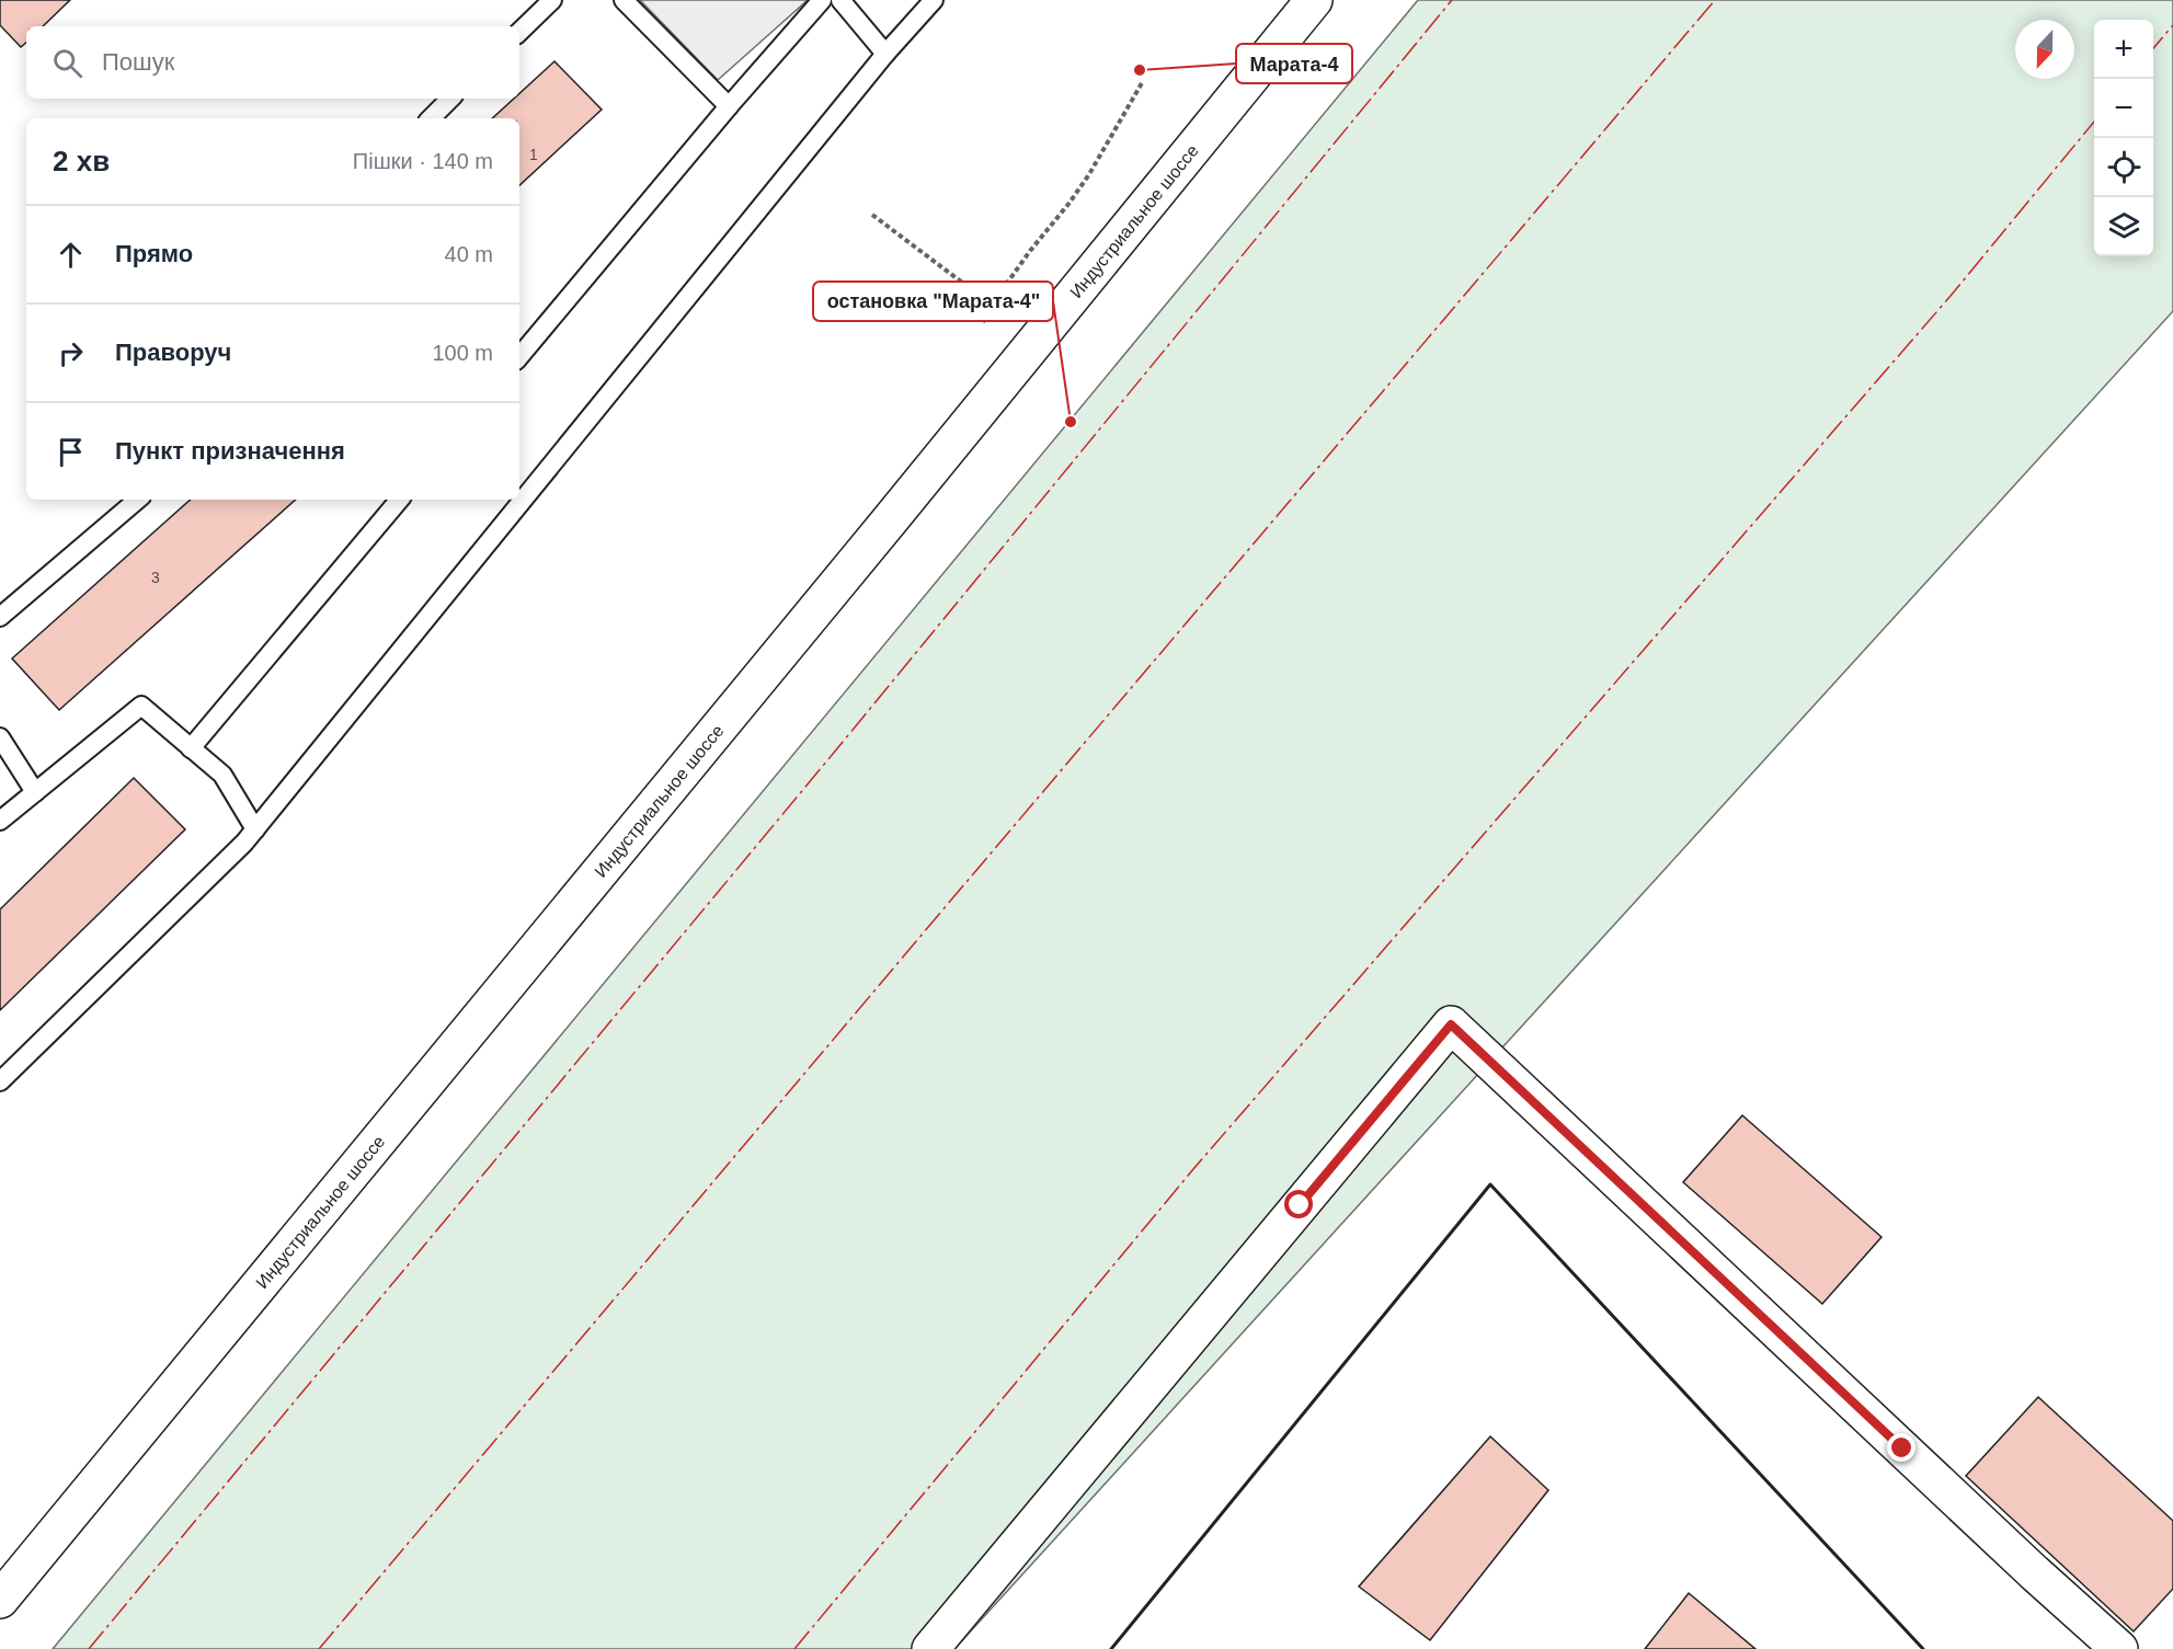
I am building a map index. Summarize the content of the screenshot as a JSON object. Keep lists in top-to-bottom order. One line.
{"streets":{"main road":["Индустриальное шоссе"]},"places":["Марата-4","остановка \"Марата-4\""],"house_numbers":["1","3"],"north":"bottom","page":{"map_buttons":["+","−"],"search":"Пошук","heading":["2 хв","Пішки · 140 m"],"list":[["Прямо","40 m"],["Праворуч","100 m"],"Пункт призначення"]}}
